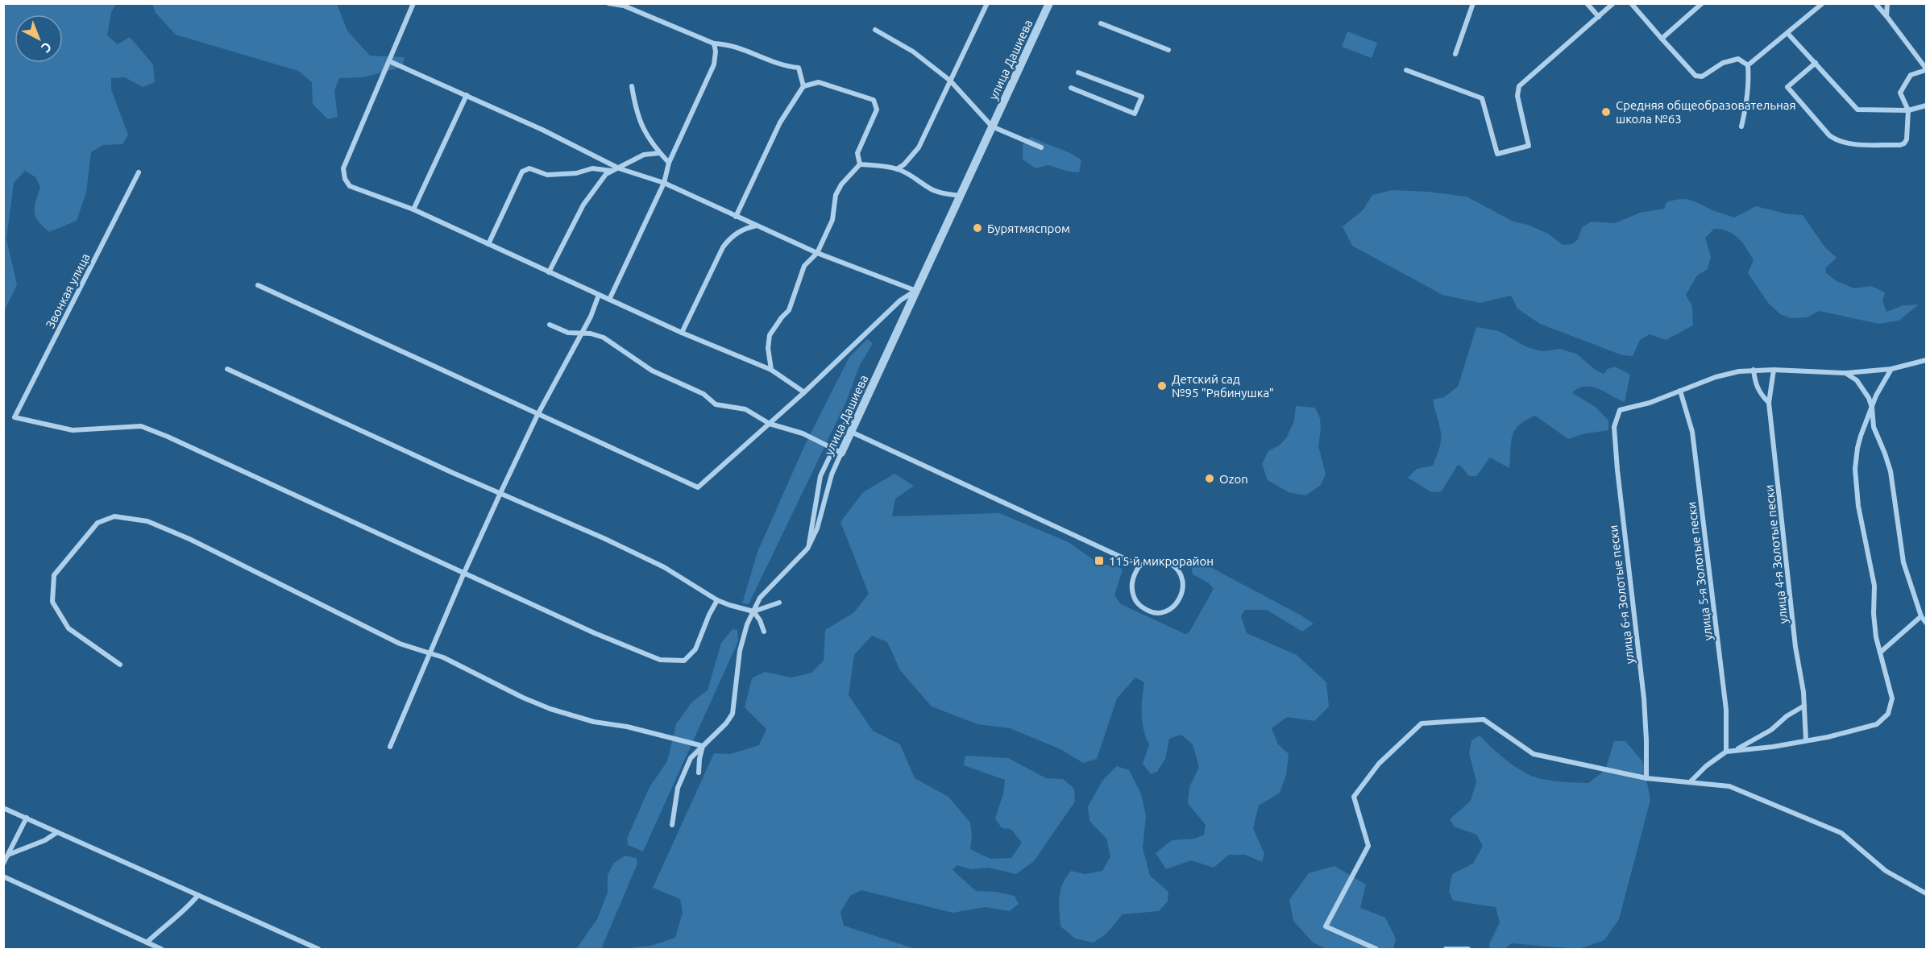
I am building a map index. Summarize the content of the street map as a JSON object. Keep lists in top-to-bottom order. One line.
{"streets":{"street":["улица Дашиева","Звонкая улица","улица 4-я Золотые пески","улица 5-я Золотые пески","улица 6-я Золотые пески"]},"crossings":[["улица 5-я Золотые пески","улица 6-я Золотые пески"]],"places":{"other":["Средняя общеобразовательная школа №63","Бурятмяспром","Детский сад №95 \"Рябинушка\"","Ozon"],"transit":["115-й микрорайон"]},"north":"bottom right"}
